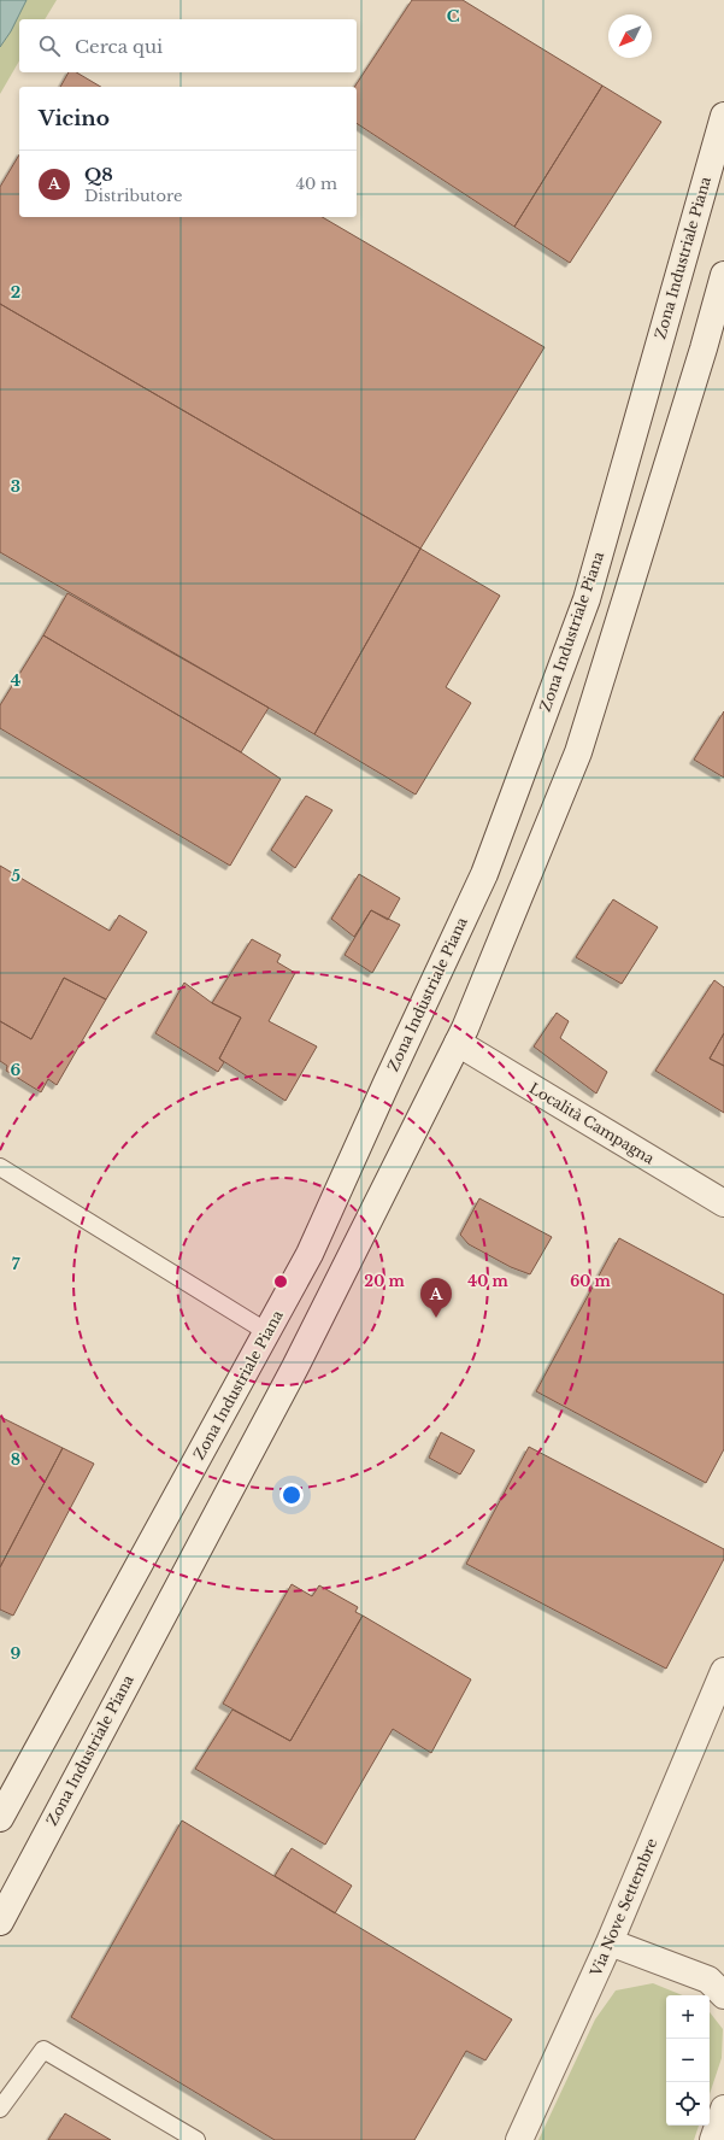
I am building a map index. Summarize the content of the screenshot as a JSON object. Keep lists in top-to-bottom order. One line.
{"streets":{"main road":["Zona Industriale Piana","Località Campagna","Via Nove Settembre"]},"crossings":[["Zona Industriale Piana","Località Campagna"]],"north":"bottom left","page":{"search":"Cerca qui","heading":"Vicino","list":[{"mark":"A","name":"Q8","note":"Distributore","value":"40 m"}],"pins":"A","map_buttons":["+","−"]},"grid":{"columns":["C"],"rows":["2","3","4","5","6","7","8","9"]},"rings":["20 m","40 m","60 m"]}
